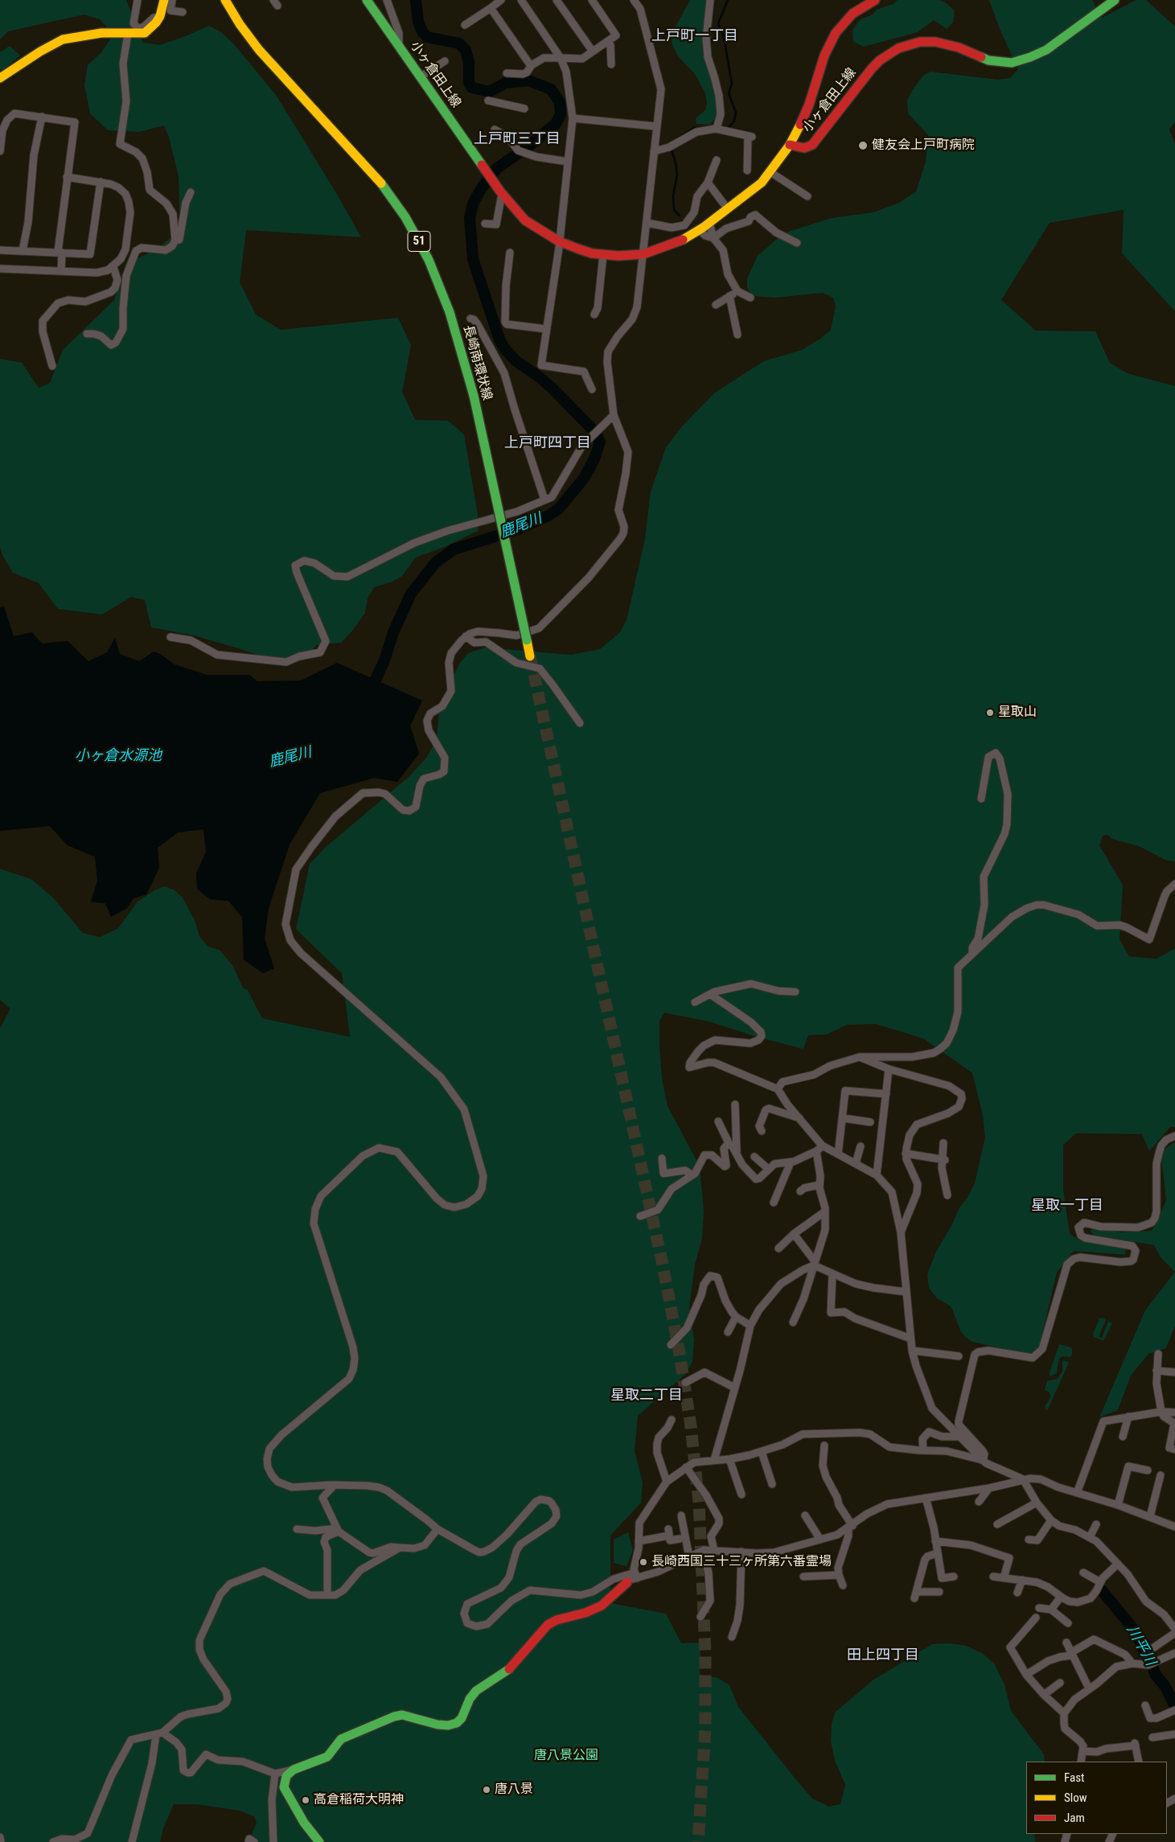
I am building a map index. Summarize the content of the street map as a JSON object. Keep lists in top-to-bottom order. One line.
{"streets":{"main road":["小ヶ倉田上線","51","長崎南環状線"]},"crossings":[["51","長崎南環状線"]],"districts":["上戸町一丁目","上戸町三丁目","上戸町四丁目","星取一丁目","星取二丁目","田上四丁目"],"water":["鹿尾川","小ヶ倉水源池","川平川"],"parks":["唐八景公園"],"places":["健友会上戸町病院","星取山","長崎西国三十三ヶ所第六番霊場","唐八景","高倉稲荷大明神"],"legend":["Fast","Slow","Jam"]}
